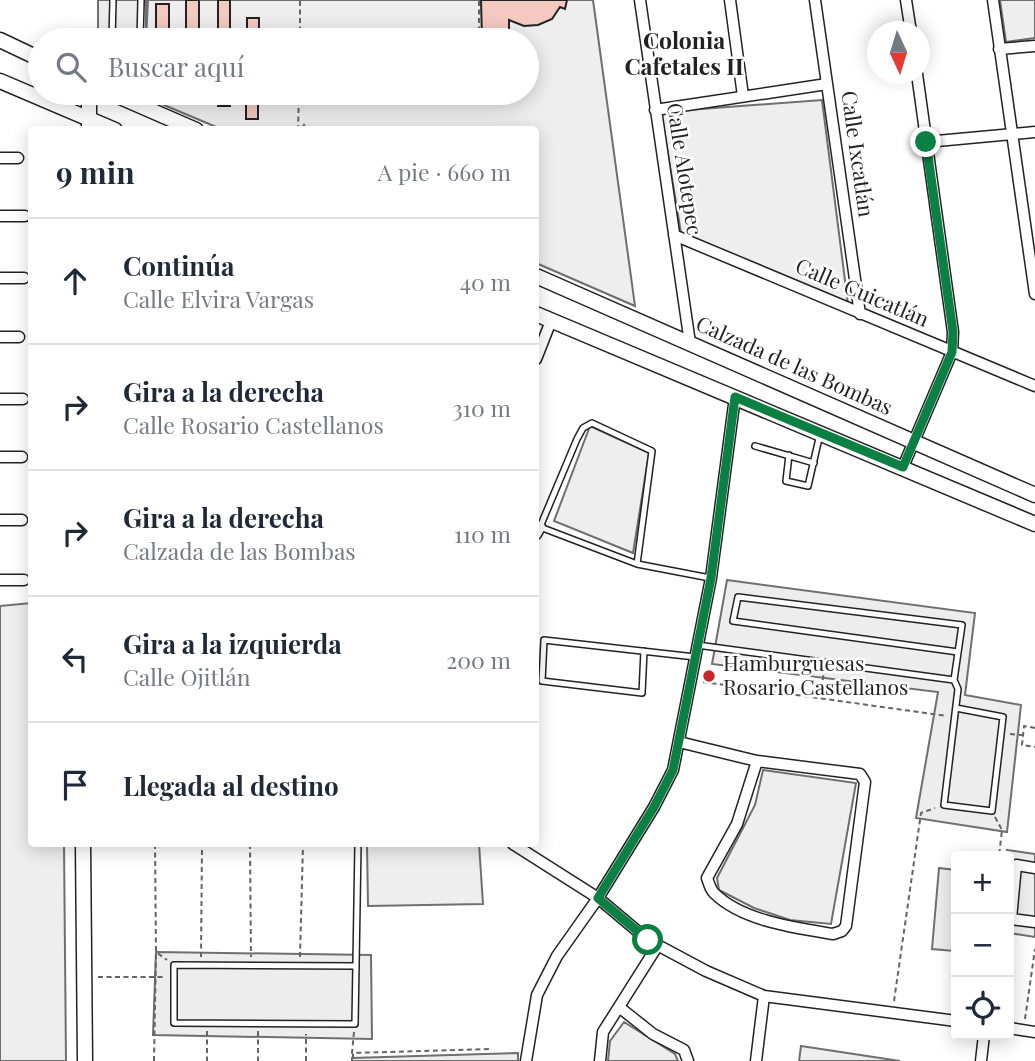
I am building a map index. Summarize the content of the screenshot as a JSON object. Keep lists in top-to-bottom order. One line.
{"streets":{"main road":["Calzada de las Bombas"],"street":["Calle Ixcatlán","Calle Alotepec","Calle Cuicatlán"]},"crossings":[["Calle Ixcatlán","Calle Cuicatlán"],["Calle Alotepec","Calle Cuicatlán"],["Calle Alotepec","Calzada de las Bombas"]],"districts":["Colonia Cafetales II"],"places":["Hamburguesas Rosario Castellanos"],"north":"bottom","page":{"search":"Buscar aquí","heading":["9 min","A pie · 660 m"],"list":[["Continúa","Calle Elvira Vargas","40 m"],["Gira a la derecha","Calle Rosario Castellanos","310 m"],["Gira a la derecha","Calzada de las Bombas","110 m"],["Gira a la izquierda","Calle Ojitlán","200 m"],"Llegada al destino"],"map_buttons":["+","−"]}}
